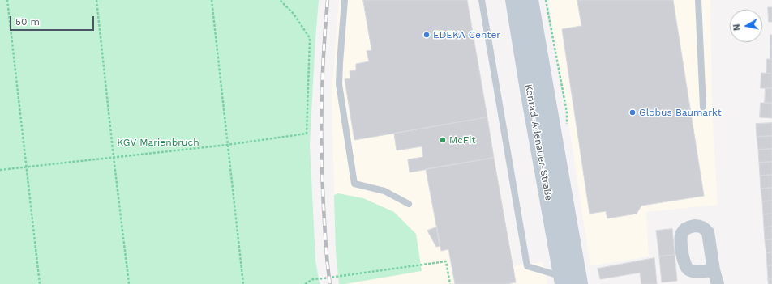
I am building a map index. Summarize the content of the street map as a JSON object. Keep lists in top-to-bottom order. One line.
{"streets":{"street":["Konrad-Adenauer-Straße"]},"parks":["KGV Marienbruch"],"places":["EDEKA Center","Globus Baumarkt","McFit"],"scale_bar":"50 m","north":"left"}
